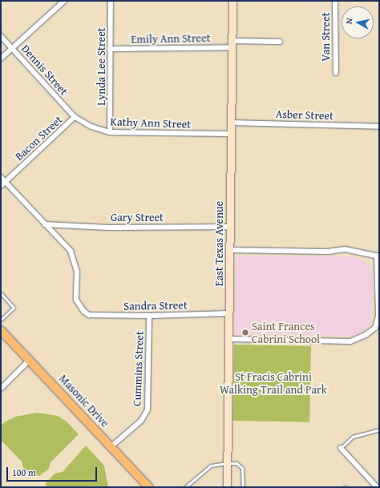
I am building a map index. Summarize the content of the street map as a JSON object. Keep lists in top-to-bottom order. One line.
{"streets":{"main road":["Masonic Drive"],"street":["Van Street","Emily Ann Street","Lynda Lee Street","Dennis Street","Asber Street","Kathy Ann Street","Bacon Street","Gary Street","East Texas Avenue","Sandra Street","Cummins Street"]},"crossings":[["Emily Ann Street","Lynda Lee Street"],["Emily Ann Street","East Texas Avenue"],["Lynda Lee Street","Kathy Ann Street"],["Dennis Street","Kathy Ann Street"],["Dennis Street","Bacon Street"],["Asber Street","East Texas Avenue"],["Kathy Ann Street","Bacon Street"],["Kathy Ann Street","East Texas Avenue"],["Gary Street","East Texas Avenue"],["Gary Street","Sandra Street"],["East Texas Avenue","Sandra Street"],["Sandra Street","Cummins Street"],["Cummins Street","Masonic Drive"]],"parks":["St Fracis Cabrini Walking Trail and Park"],"places":["Saint Frances Cabrini School"],"scale_bar":"100 m","north":"left"}
